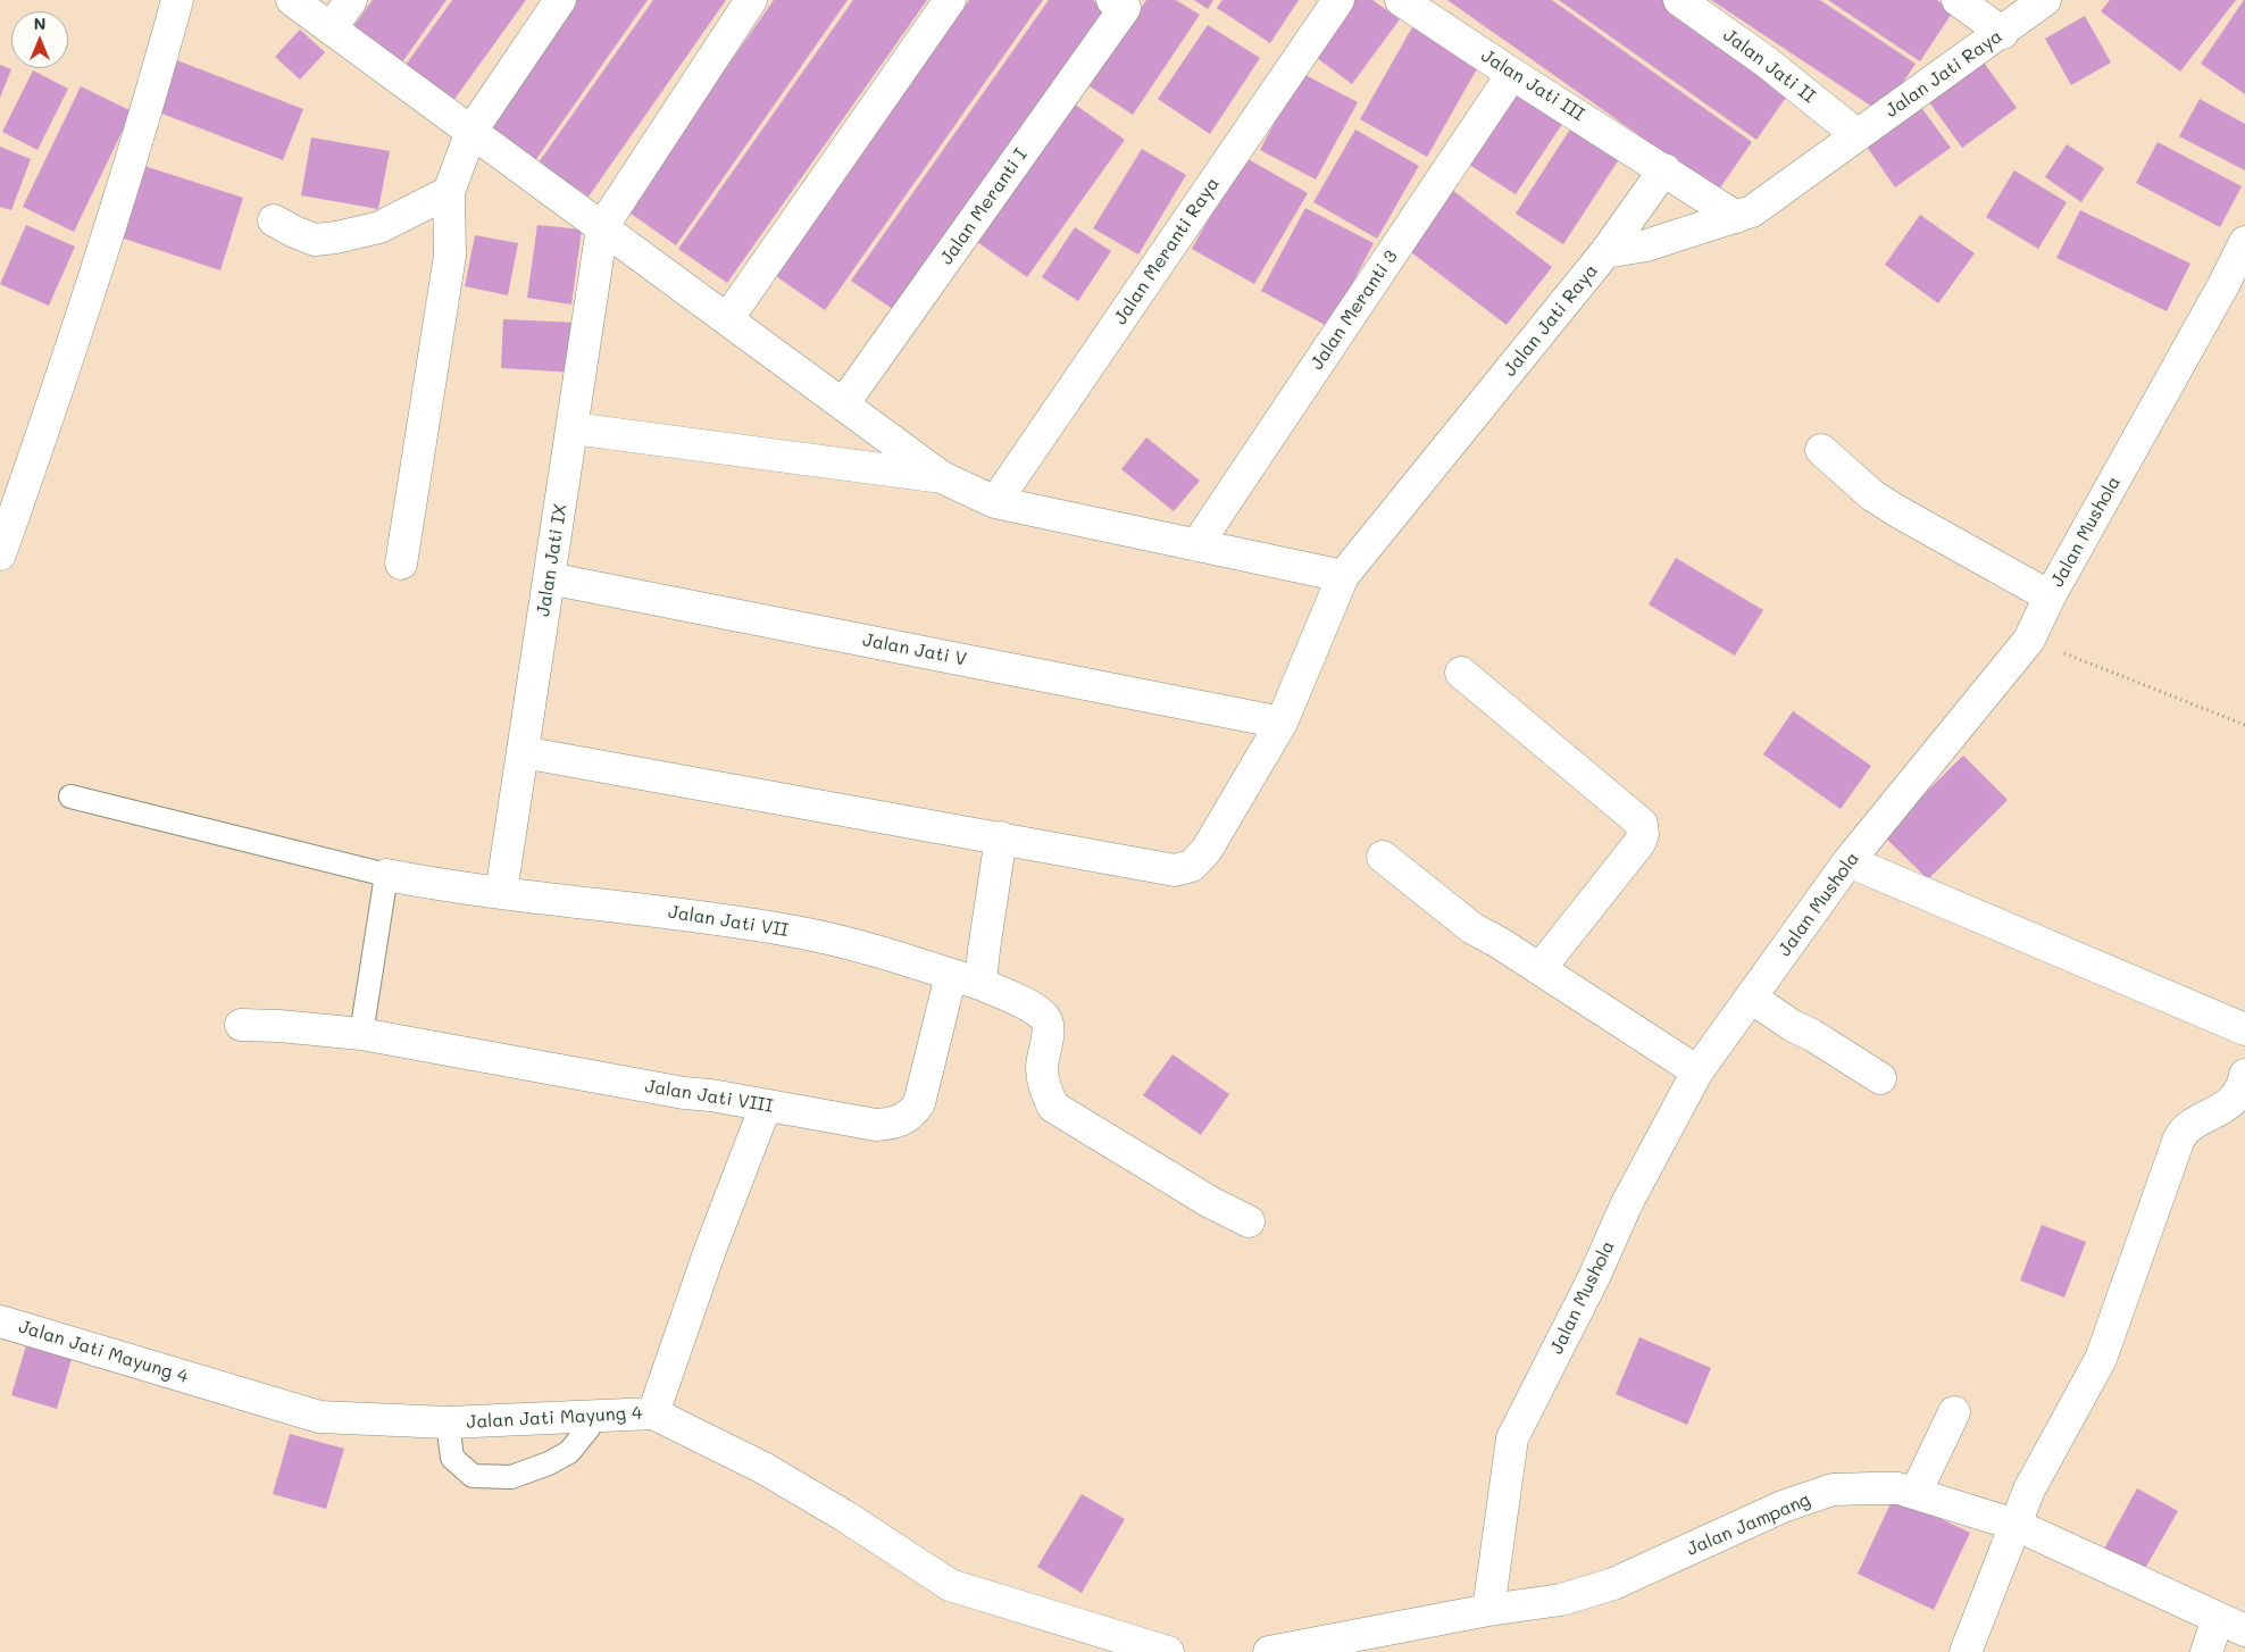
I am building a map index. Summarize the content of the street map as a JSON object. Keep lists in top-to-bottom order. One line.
{"streets":{"street":["Jalan Jati II","Jalan Jati Raya","Jalan Jati III","Jalan Meranti I","Jalan Meranti Raya","Jalan Meranti 3","Jalan Mushola","Jalan Jati IX","Jalan Jati V","Jalan Jati VII","Jalan Jati VIII","Jalan Jati Mayung 4","Jalan Jampang"]},"crossings":[["Jalan Jati II","Jalan Jati Raya"],["Jalan Jati Raya","Jalan Jati III"],["Jalan Jati Raya","Jalan Jati IX"],["Jalan Jati Raya","Jalan Jati V"],["Jalan Jati III","Jalan Meranti 3"],["Jalan Mushola","Jalan Jampang"],["Jalan Jati IX","Jalan Jati V"],["Jalan Jati IX","Jalan Jati VII"],["Jalan Jati VII","Jalan Jati VIII"]],"north":"top"}
